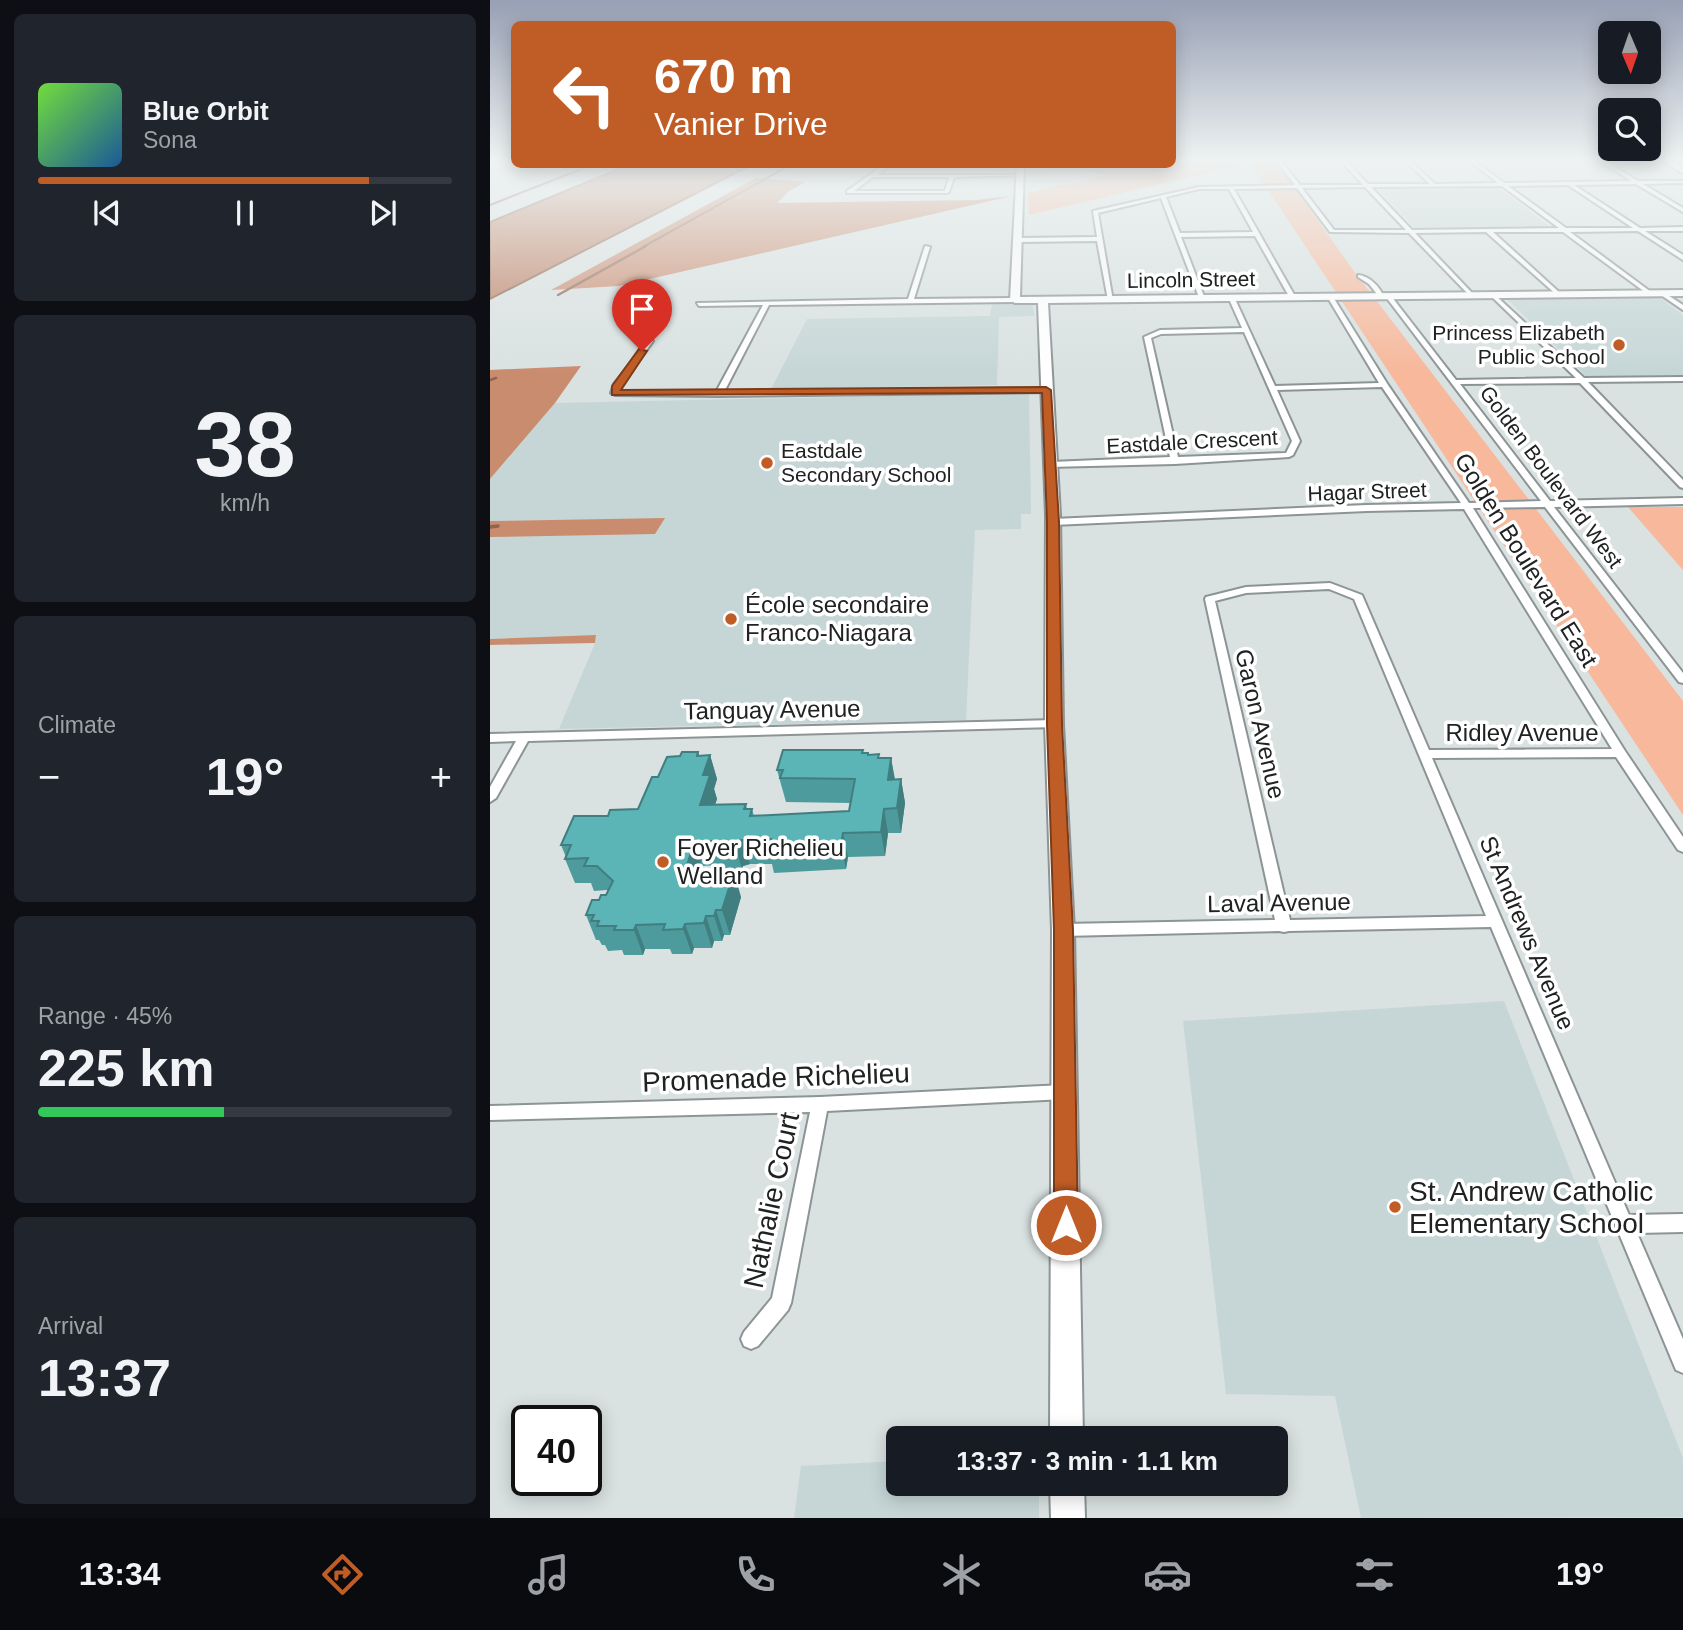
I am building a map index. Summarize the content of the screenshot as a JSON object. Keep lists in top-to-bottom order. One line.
{"streets":{"main road":["Lincoln Street"],"street":["Eastdale Crescent","Golden Boulevard West","Hagar Street","Golden Boulevard East","Tanguay Avenue","Garon Avenue","Ridley Avenue","Laval Avenue","St Andrews Avenue","Promenade Richelieu","Nathalie Court"]},"crossings":[["Lincoln Street","Eastdale Crescent"],["Lincoln Street","Golden Boulevard West"],["Lincoln Street","Golden Boulevard East"],["Golden Boulevard West","Hagar Street"],["Hagar Street","Golden Boulevard East"],["Golden Boulevard East","Ridley Avenue"],["Garon Avenue","Laval Avenue"],["Garon Avenue","St Andrews Avenue"],["Ridley Avenue","St Andrews Avenue"],["Laval Avenue","St Andrews Avenue"],["Promenade Richelieu","Nathalie Court"]],"places":["Princess Elizabeth Public School","Eastdale Secondary School","École secondaire Franco-Niagara","Foyer Richelieu Welland","St. Andrew Catholic Elementary School"],"north":"bottom","page":{"turn":["670 m","Vanier Drive"],"song":["Blue Orbit","Sona"],"tile":[["38","km/h"],"Climate",["Range · 45%","225 km"],["Arrival","13:37"]],"heat":["−","19°","+"],"limit":"40","trip":"13:37 · 3 min · 1.1 km","tabs":["13:34","19°"]}}
